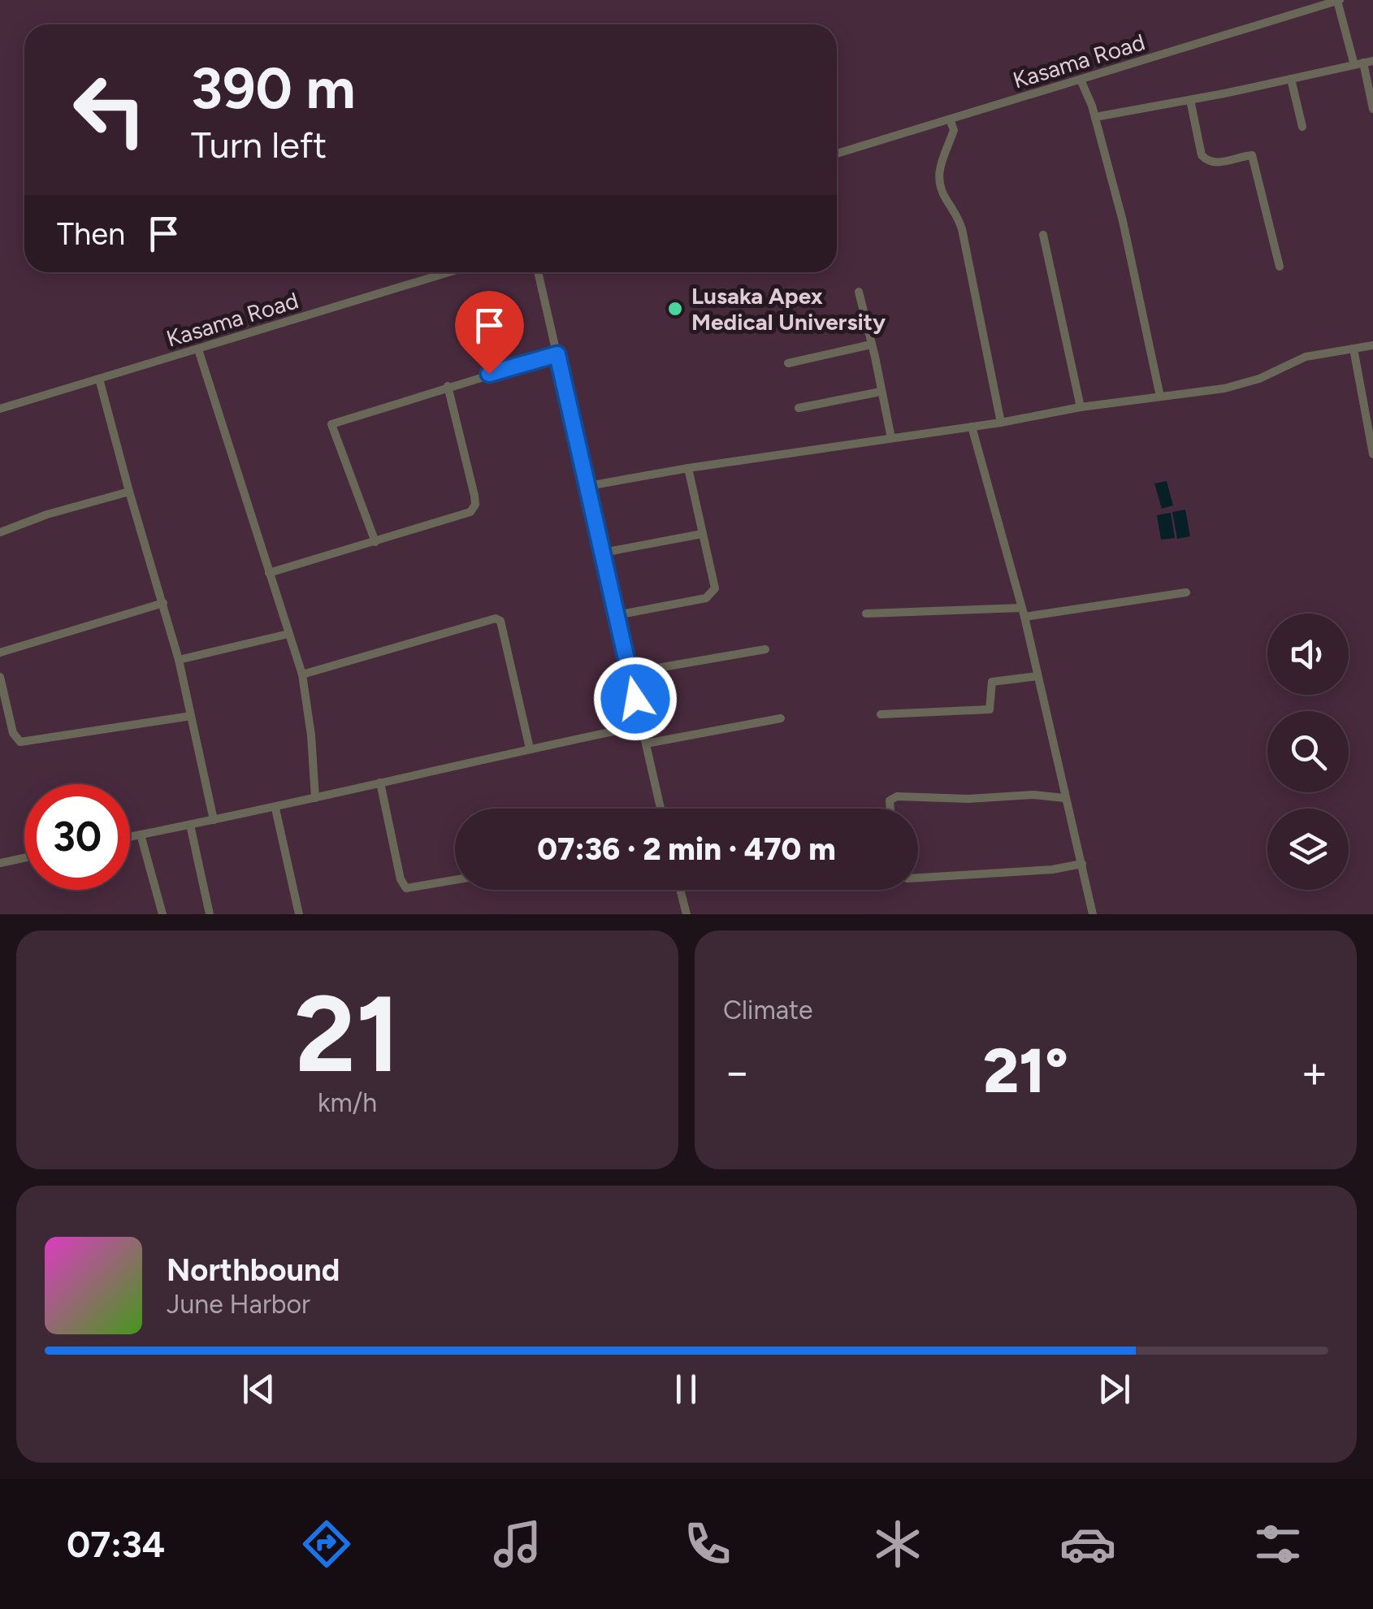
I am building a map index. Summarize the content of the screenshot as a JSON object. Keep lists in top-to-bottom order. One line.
{"streets":{"street":["Kasama Road"]},"places":["Lusaka Apex Medical University"],"page":{"turn":["390 m","Turn left"],"then":"Then","limit":"30","trip":"07:36 · 2 min · 470 m","tile":[["21","km/h"],"Climate"],"heat":["−","21°","+"],"song":["Northbound","June Harbor"],"tabs":"07:34"}}
